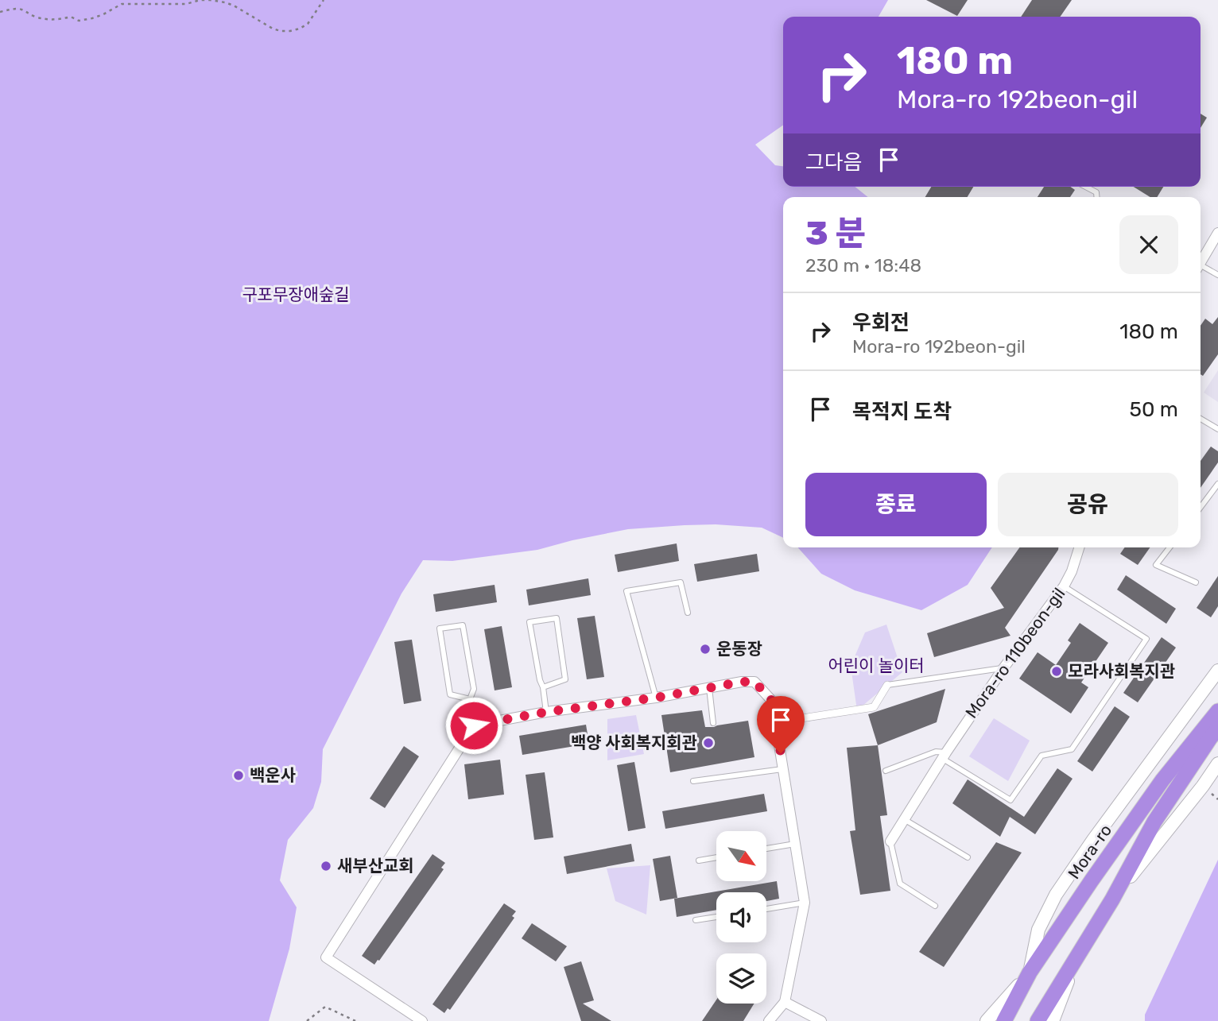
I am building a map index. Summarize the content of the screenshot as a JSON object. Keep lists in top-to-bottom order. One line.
{"streets":{"highway":["Mora-ro"],"street":["Mora-ro 110beon-gil"]},"parks":["구포무장애숲길","어린이 놀이터"],"places":["운동장","모라사회복지관","백양 사회복지회관","백운사","새부산교회"],"north":"bottom right","page":{"turn":["180 m","Mora-ro 192beon-gil"],"then":"그다음","heading":["3 분","230 m · 18:48"],"list":[{"name":"우회전","note":"Mora-ro 192beon-gil","value":"180 m"},{"name":"목적지 도착","value":"50 m"}],"buttons":["종료","공유"]}}
